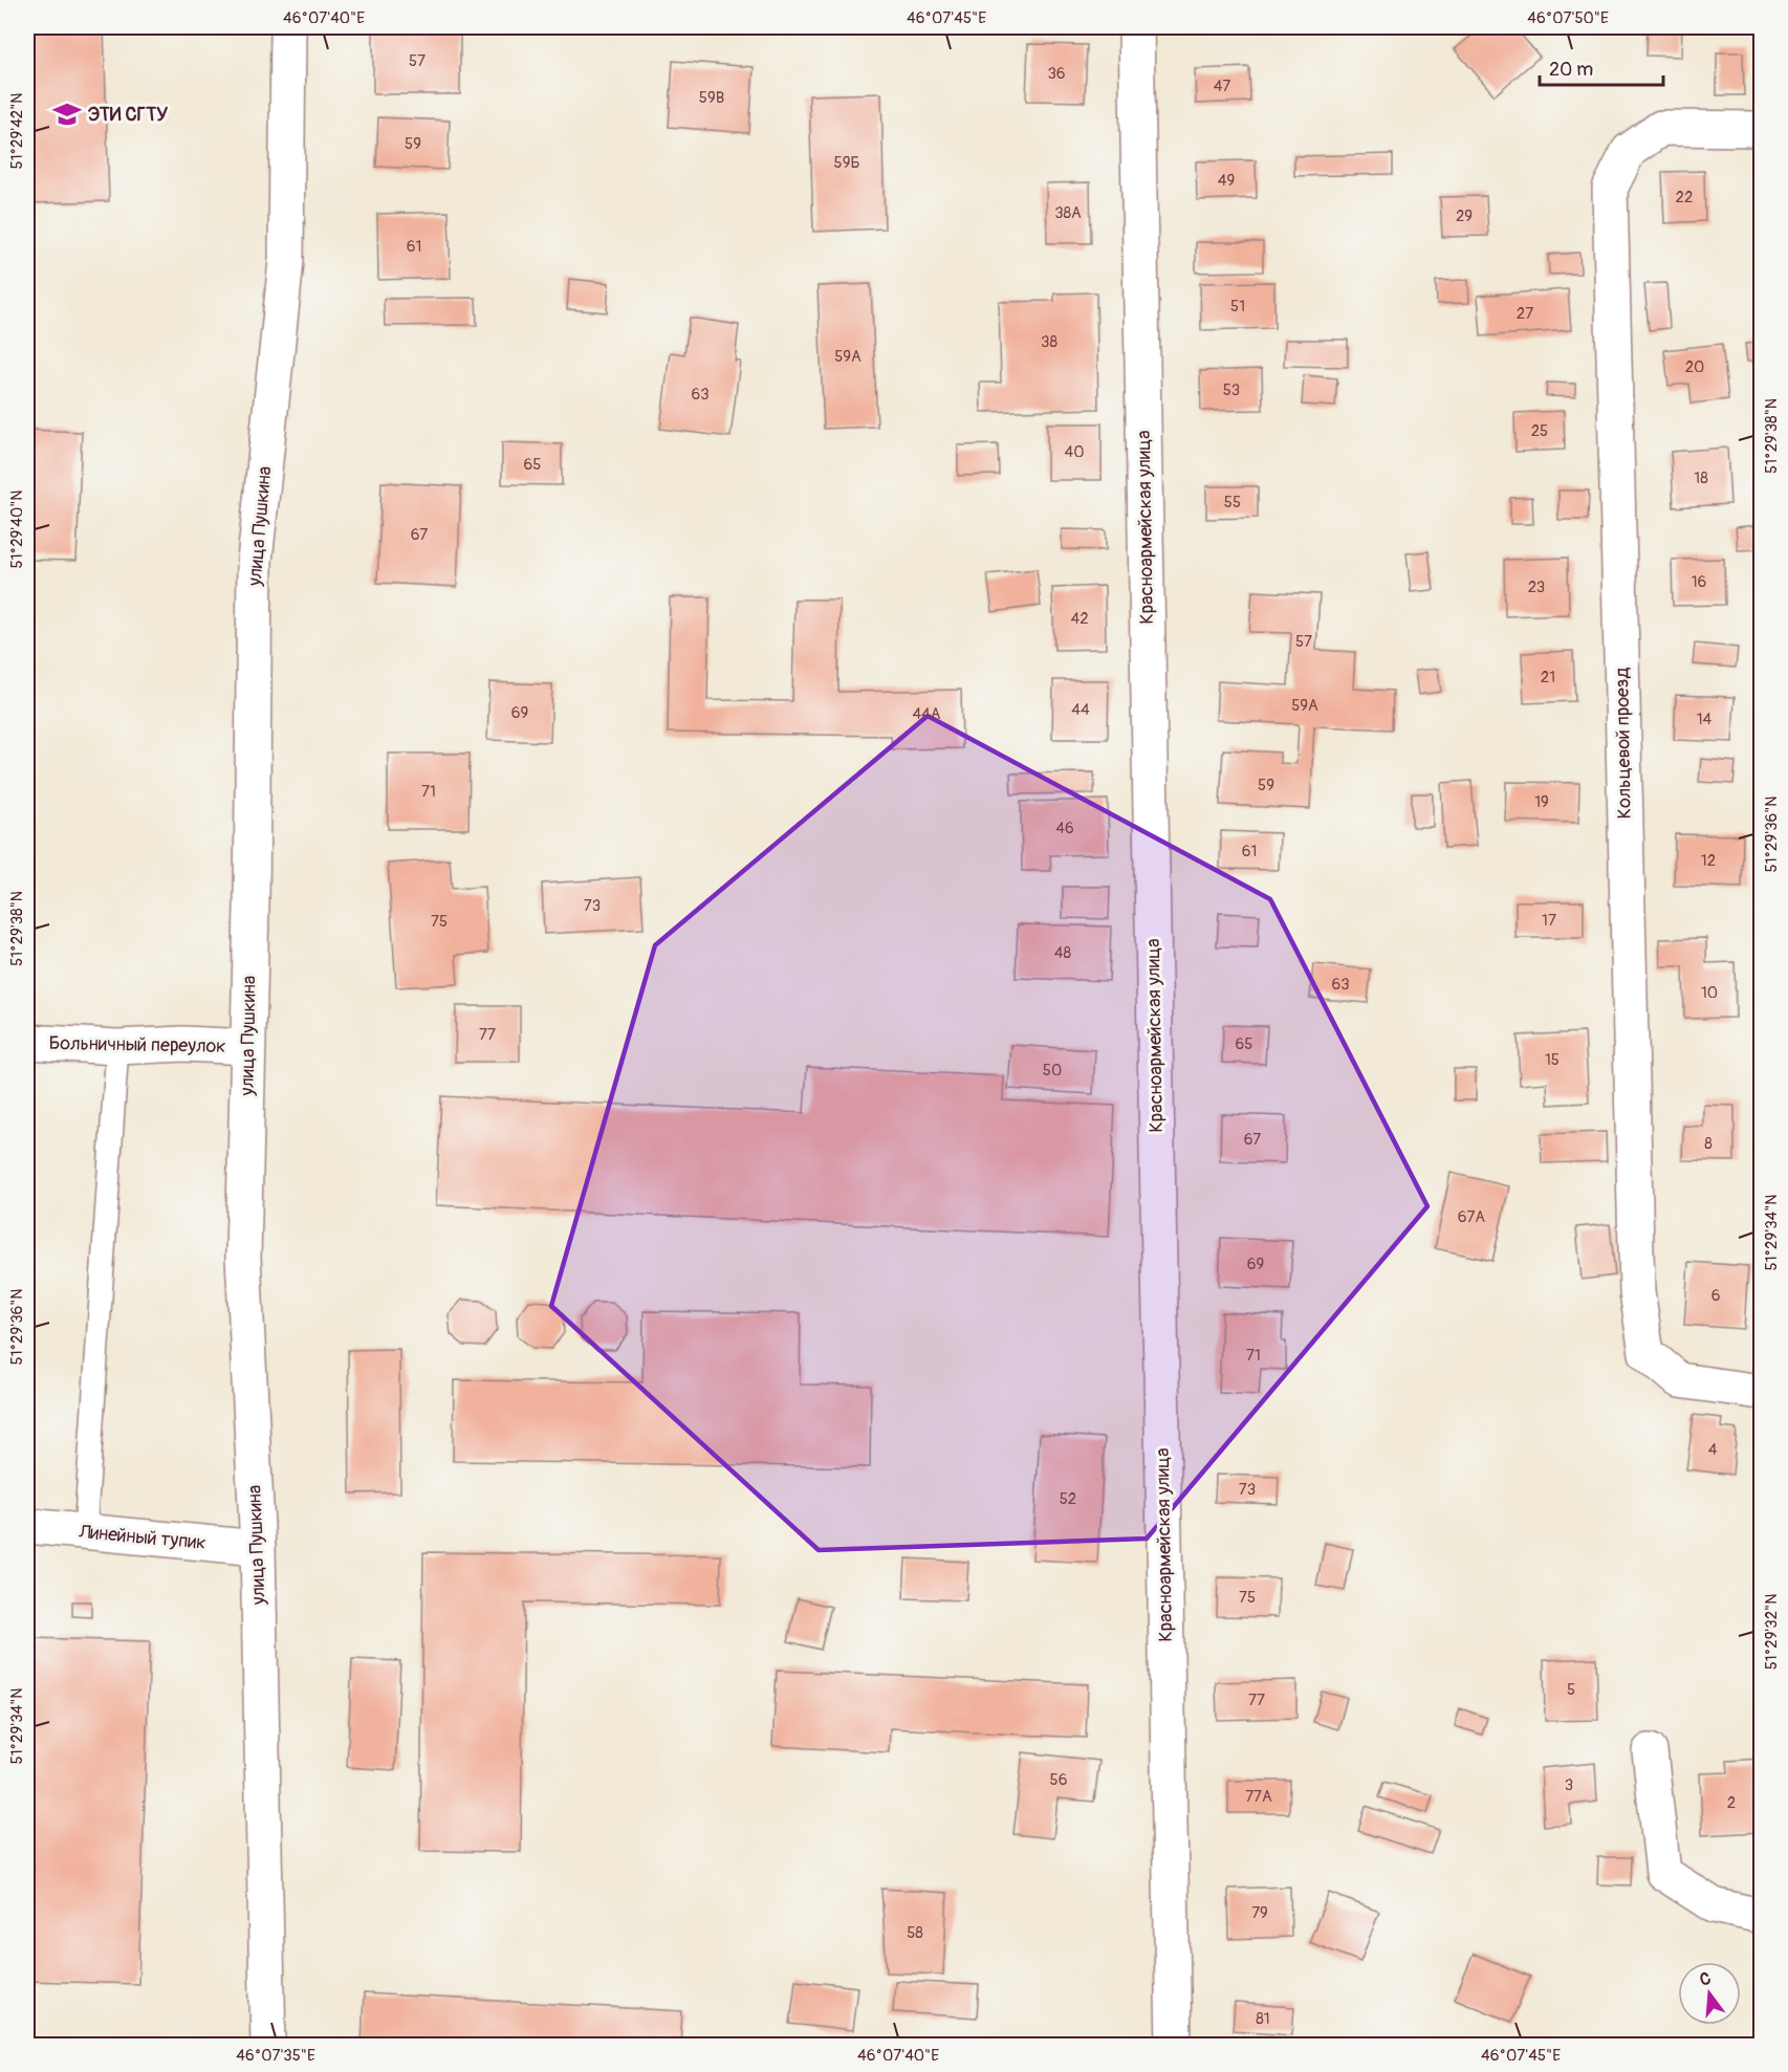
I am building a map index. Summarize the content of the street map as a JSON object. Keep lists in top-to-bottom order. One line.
{"streets":{"street":["улица Пушкина","Красноармейская улица","Кольцевой проезд","Больничный переулок","Линейный тупик"]},"crossings":[["улица Пушкина","Больничный переулок"],["улица Пушкина","Линейный тупик"]],"places":{"school or university":["ЭТИ СГТУ"]},"house_numbers":["57","36","47","59В","59","59Б","49","22","38А","29","61","51","27","38","59А","20","53","63","25","40","65","18","55","67","16","23","42","57","21","59А","44","69","44А","14","59","71","19","46","61","12","73","17","75","48","63","10","77","65","15","50","67","8","67А","69","6","71","4","73","52","75","5","77","56","3","77А","2","79","58","81"],"scale_bar":"20 m","north":"top","coordinates":["46°07'40\"E","46°07'45\"E","46°07'50\"E","51°29'42\"N","51°29'38\"N","51°29'40\"N","51°29'36\"N","51°29'34\"N","51°29'32\"N","46°07'35\"E"]}
